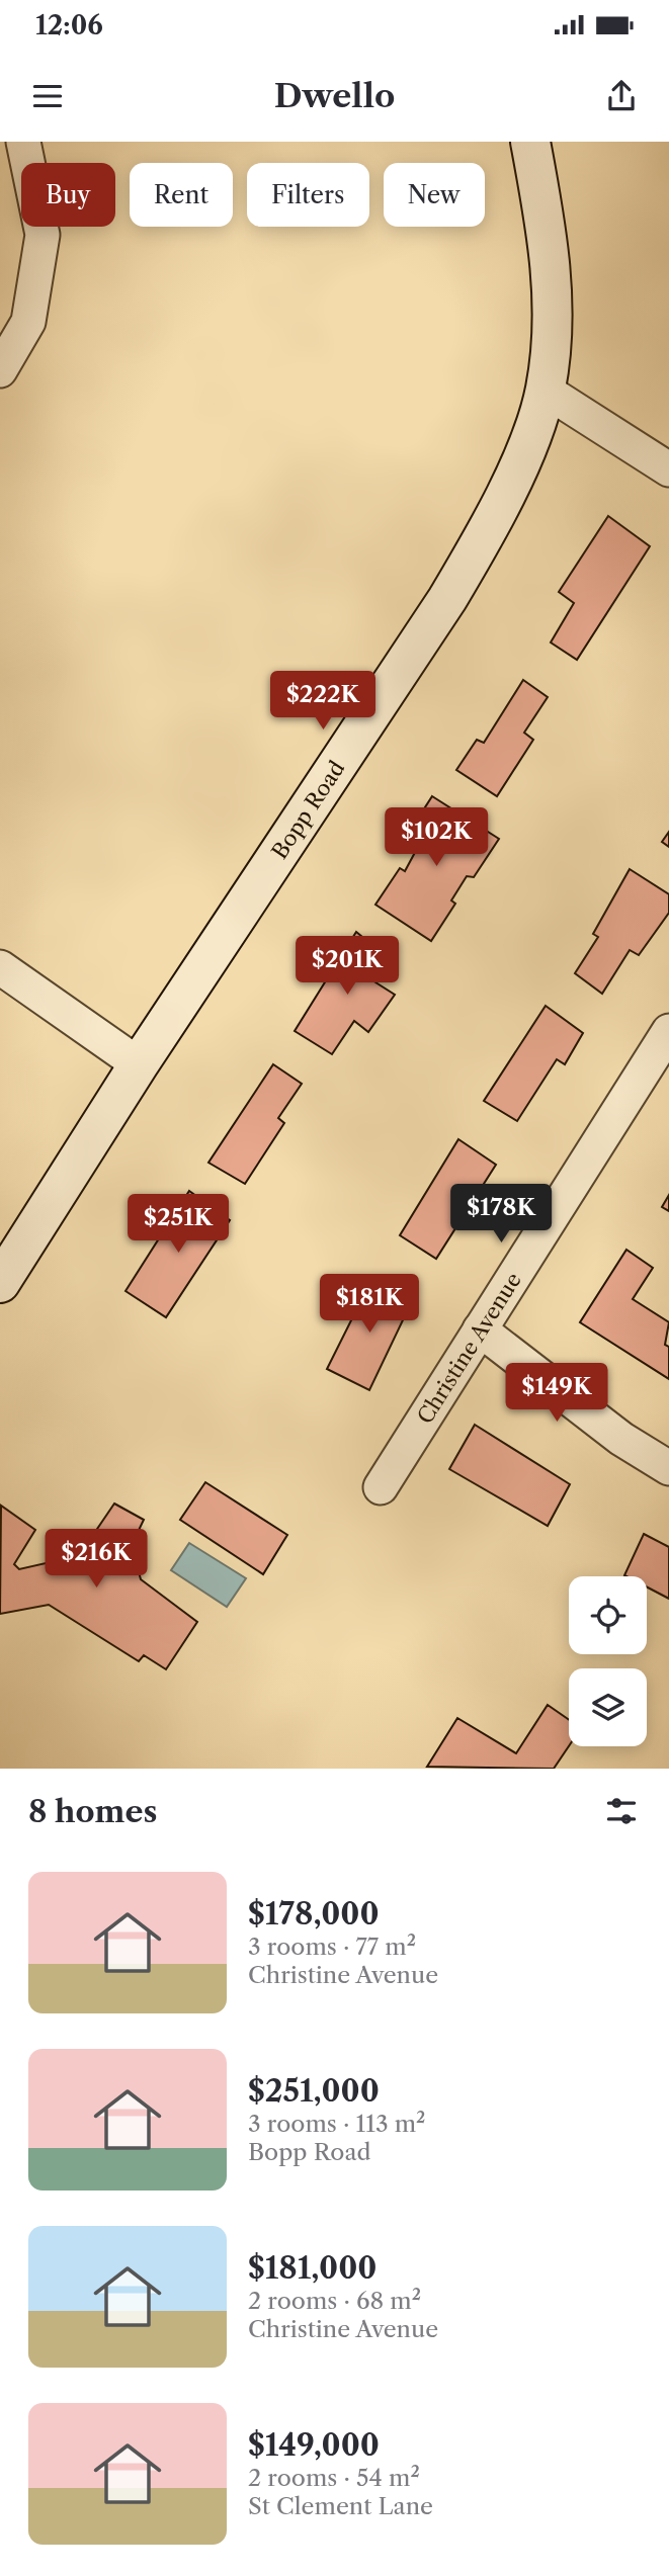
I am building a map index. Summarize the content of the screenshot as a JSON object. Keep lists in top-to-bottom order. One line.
{"streets":{"street":["Bopp Road","Christine Avenue"]},"page":{"status":"12:06","header":"Dwello","chip":["Buy","Rent","Filters","New"],"price":["$222K","$102K","$201K","$178K","$251K","$181K","$149K","$216K"],"heading":"8 homes","list":[{"name":"$178,000","note":"3 rooms · 77 m² · Christine Avenue"},{"name":"$251,000","note":"3 rooms · 113 m² · Bopp Road"},{"name":"$181,000","note":"2 rooms · 68 m² · Christine Avenue"},{"name":"$149,000","note":"2 rooms · 54 m² · St Clement Lane"}]}}
